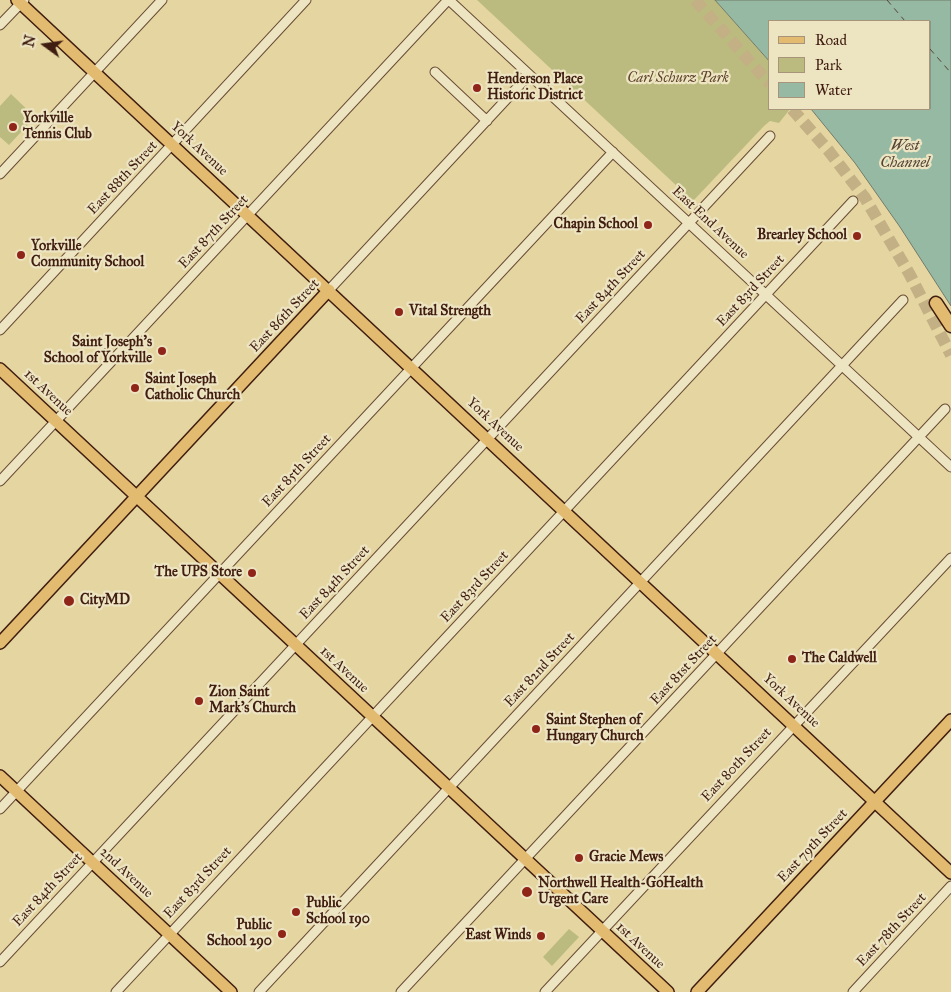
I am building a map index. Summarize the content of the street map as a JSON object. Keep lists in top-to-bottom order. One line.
{"streets":{"main road":["York Avenue","East 86th Street","1st Avenue","East 79th Street","2nd Avenue"],"street":["East 88th Street","East End Avenue","East 87th Street","East 84th Street","East 83rd Street","East 85th Street","East 82nd Street","East 81st Street","East 80th Street","East 78th Street"]},"crossings":[["York Avenue","East 88th Street"],["York Avenue","East 87th Street"],["York Avenue","East 84th Street"],["York Avenue","East 83rd Street"],["York Avenue","East 86th Street"],["York Avenue","East 85th Street"],["York Avenue","East 82nd Street"],["York Avenue","East 81st Street"],["York Avenue","East 80th Street"],["York Avenue","East 79th Street"],["East End Avenue","East 87th Street"],["East End Avenue","East 84th Street"],["East End Avenue","East 83rd Street"],["East End Avenue","East 86th Street"],["East End Avenue","East 85th Street"],["East End Avenue","East 82nd Street"],["East End Avenue","East 81st Street"],["East 87th Street","1st Avenue"],["East 84th Street","1st Avenue"],["East 84th Street","2nd Avenue"],["East 83rd Street","1st Avenue"],["East 83rd Street","2nd Avenue"],["East 86th Street","1st Avenue"],["1st Avenue","East 85th Street"],["1st Avenue","East 82nd Street"],["1st Avenue","East 81st Street"],["1st Avenue","East 80th Street"],["East 85th Street","2nd Avenue"]],"water":["West Channel"],"parks":["Carl Schurz Park"],"places":["Henderson Place Historic District","Yorkville Tennis Club","Chapin School","Brearley School","Yorkville Community School","Vital Strength","Saint Joseph's School of Yorkville","Saint Joseph Catholic Church","The UPS Store","CityMD","The Caldwell","Zion Saint Mark's Church","Saint Stephen of Hungary Church","Gracie Mews","Northwell Health-GoHealth Urgent Care","Public School 190","Public School 290","East Winds"],"legend":["Road","Park","Water"],"north":"left"}
